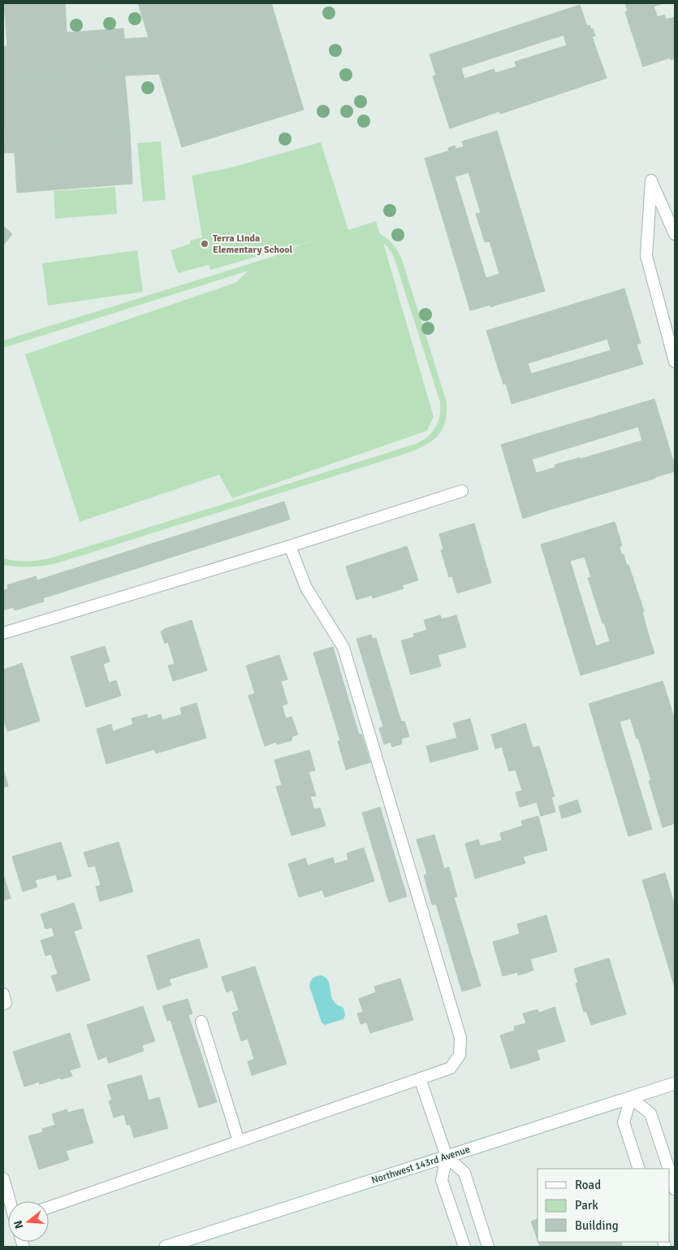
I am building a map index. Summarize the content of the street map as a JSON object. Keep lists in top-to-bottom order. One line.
{"streets":{"main road":["Northwest 143rd Avenue"]},"places":["Terra Linda Elementary School"],"legend":["Road","Park","Building"],"north":"left"}
